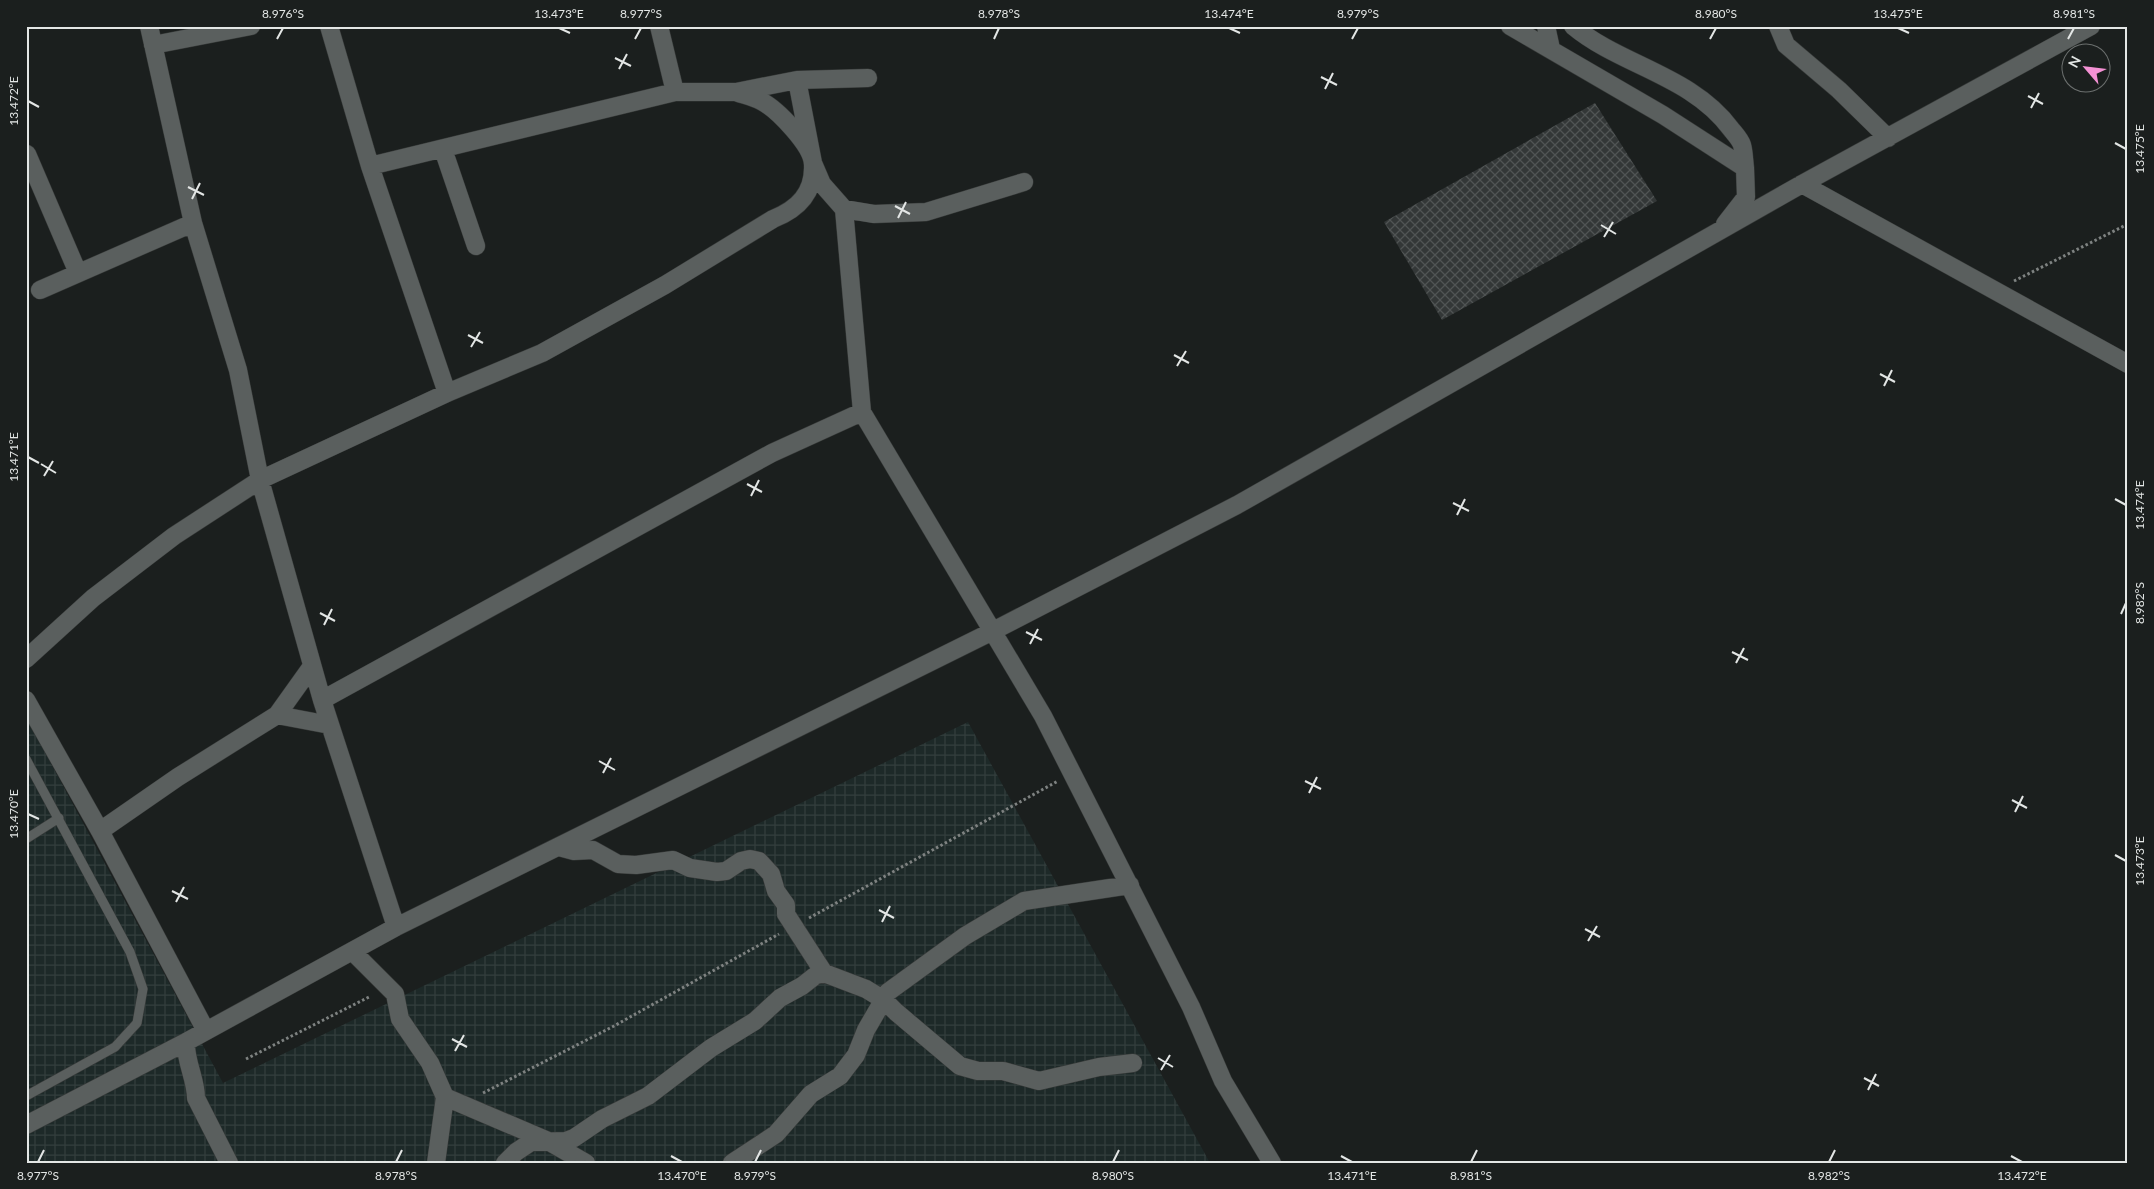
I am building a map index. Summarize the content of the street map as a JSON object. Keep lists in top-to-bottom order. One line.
{"north":"top left","coordinates":["8.976°S","13.473°E","8.977°S","8.978°S","13.474°E","8.979°S","8.980°S","13.475°E","8.981°S","13.472°E","13.471°E","8.982°S","13.470°E"]}
